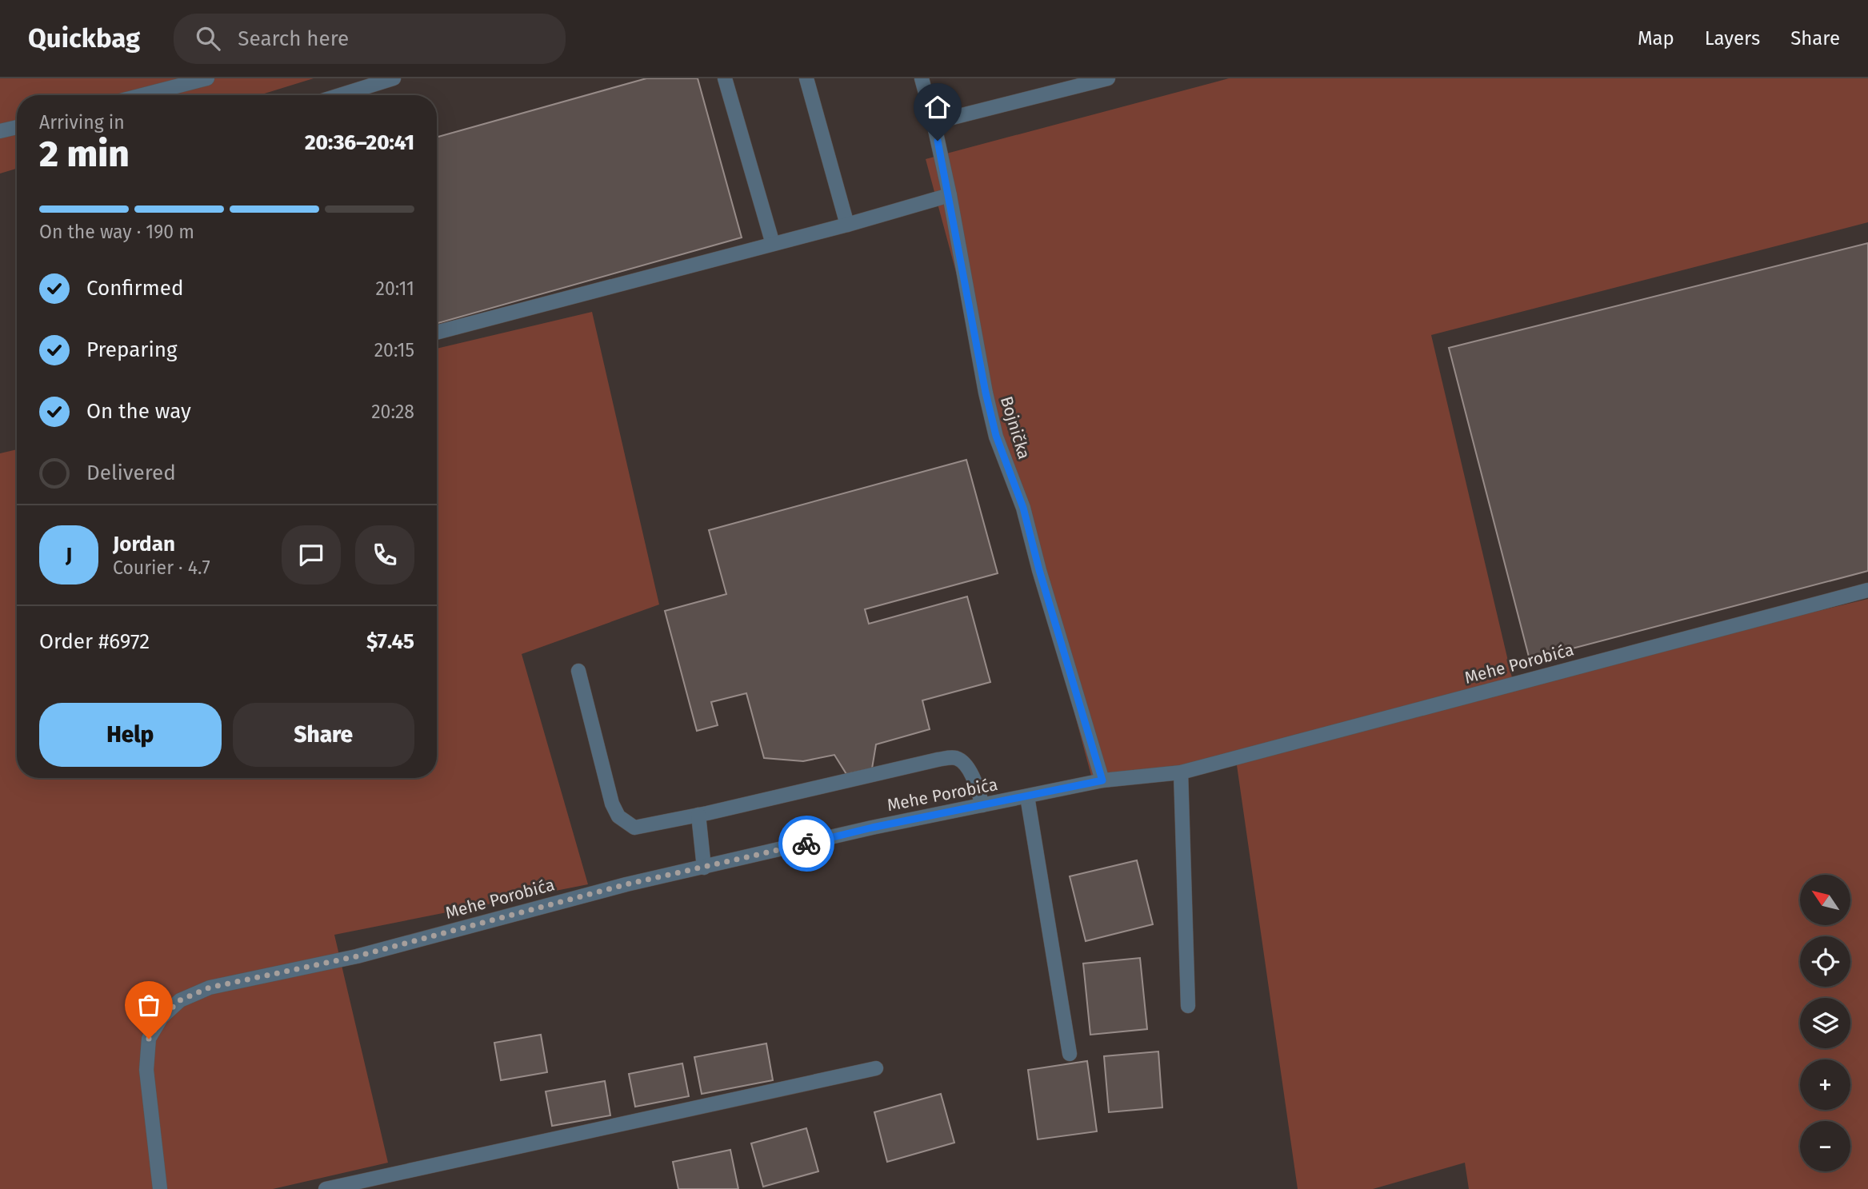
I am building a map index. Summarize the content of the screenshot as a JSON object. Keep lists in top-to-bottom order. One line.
{"streets":{"street":["Bojnička","Mehe Porobića"]},"crossings":[["Bojnička","Mehe Porobića"]],"north":"top left","page":{"header":"Quickbag","search":"Search here","nav":["Map","Layers","Share"],"heading":["2 min","Arriving in","20:36–20:41"],"panel":["Jordan","Courier · 4.7","Order #6972","$7.45"],"bar":"On the way · 190 m","list":[["Confirmed","20:11"],["Preparing","20:15"],["On the way","20:28"],"Delivered"],"round":"J","buttons":["Help","Share"],"map_buttons":["+","−"]}}
